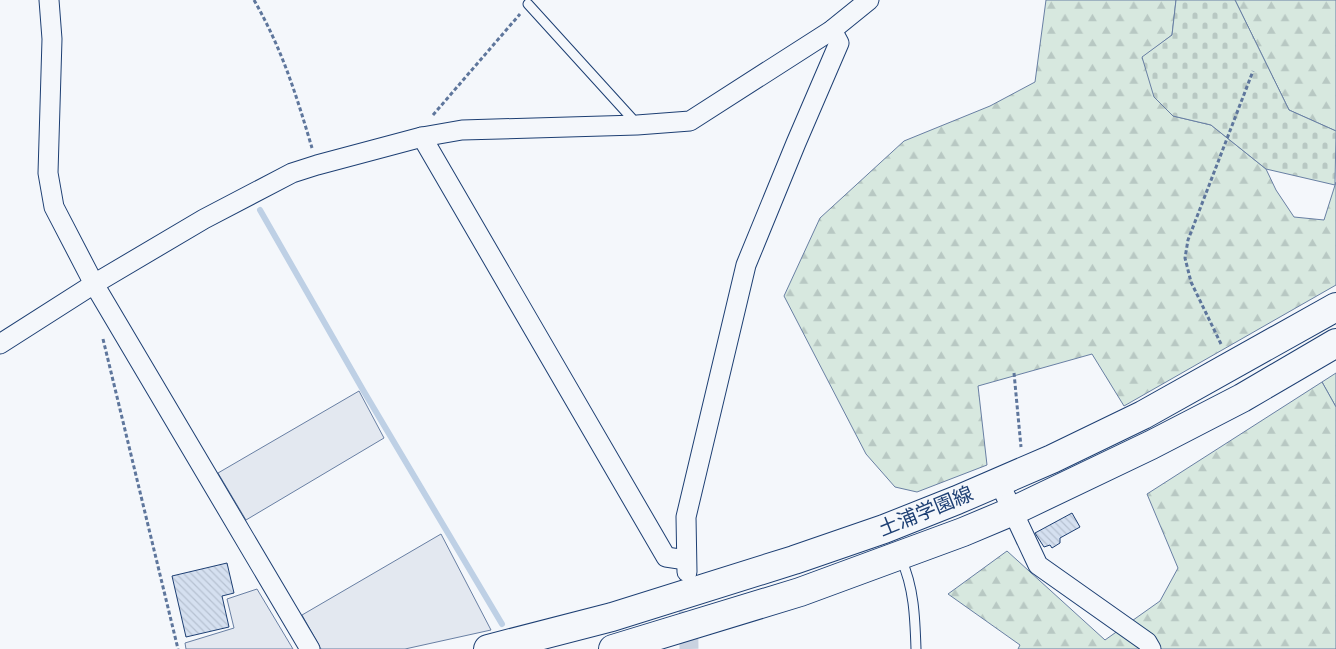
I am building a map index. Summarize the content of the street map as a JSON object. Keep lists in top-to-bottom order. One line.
{"streets":{"main road":["土浦学園線"]}}
